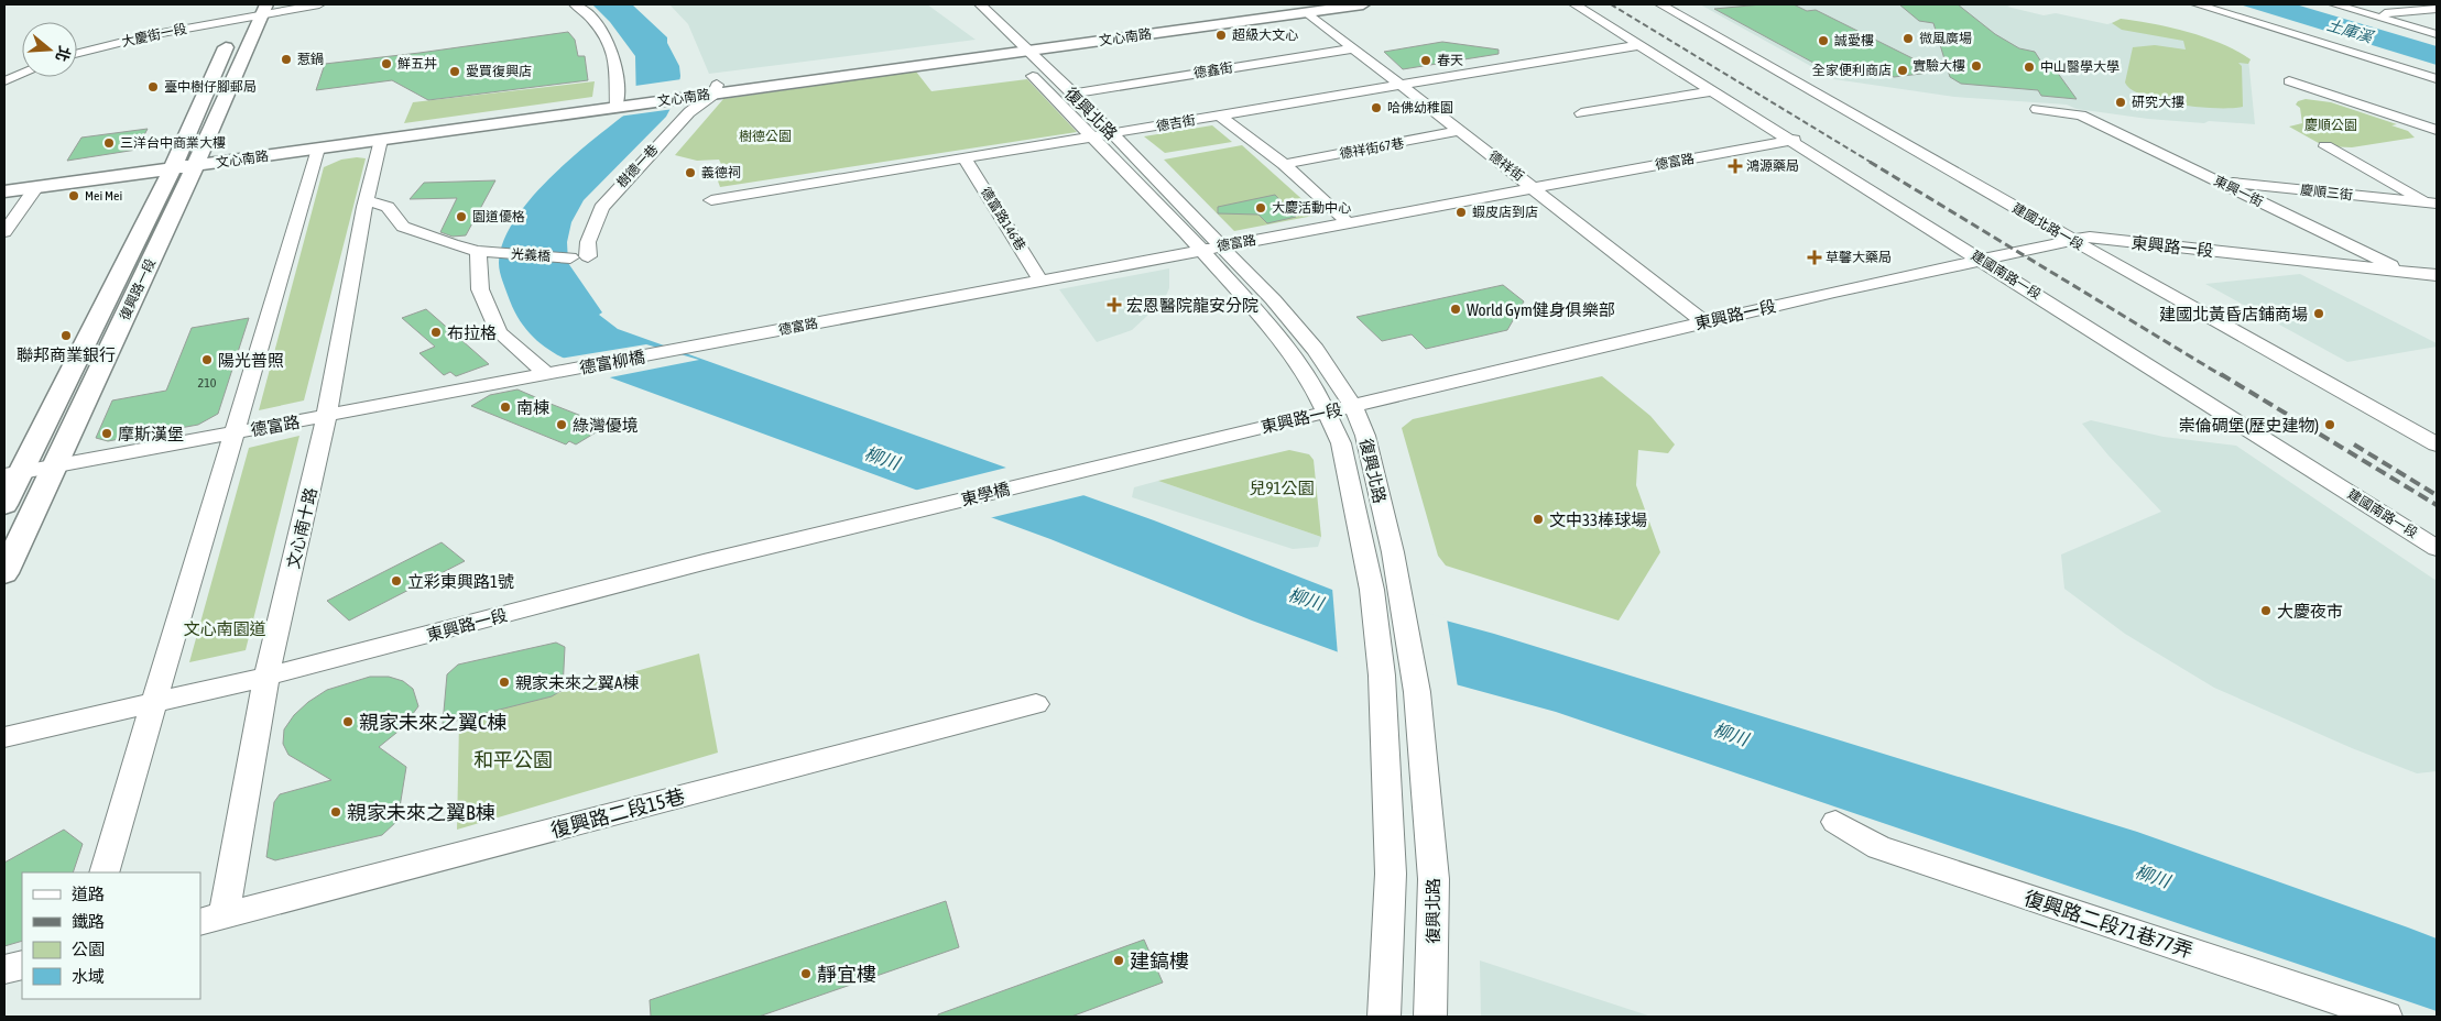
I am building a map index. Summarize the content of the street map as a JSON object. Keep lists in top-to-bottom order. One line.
{"streets":{"main road":["文心南路","復興路一段"],"street":["大慶街一段","德鑫街","復興北路","德吉街","德祥街67巷","德富路","樹德一巷","德祥街","東興一街","慶順三街","德富路146巷","建國北路一段","東興路一段","光義橋","建國南路一段","德富柳橋","東學橋","文心南十路","復興路二段15巷","復興路二段71巷77弄"]},"crossings":[["大慶街一段","復興路一段"],["文心南路","復興北路"],["文心南路","樹德一巷"],["文心南路","德祥街"],["文心南路","復興路一段"],["文心南路","文心南十路"],["德鑫街","復興北路"],["德鑫街","德祥街"],["復興北路","德吉街"],["復興北路","德富路"],["復興北路","東興路一段"],["德吉街","德祥街"],["德吉街","德富路146巷"],["德吉街","建國南路一段"],["德祥街67巷","德祥街"],["德富路","德祥街"],["德富路","德富路146巷"],["德富路","建國南路一段"],["德富路","復興路一段"],["德富路","德富柳橋"],["德富路","文心南十路"],["德祥街","東興路一段"],["東興一街","慶順三街"],["東興一街","東興路一段"],["建國北路一段","東興路一段"],["東興路一段","建國南路一段"],["東興路一段","東學橋"],["東興路一段","文心南十路"],["光義橋","文心南十路"],["文心南十路","復興路二段15巷"]],"water":["土庫溪","柳川"],"parks":["慶順公園","樹德公園","兒91公園","文心南園道","和平公園"],"places":{"other":["超級大文心","微風廣場","誠愛樓","惹鍋","春天","鮮五丼","實驗大樓","中山醫學大學","全家便利商店","愛買復興店","臺中樹仔腳郵局","研究大摟","哈佛幼稚園","三洋台中商業大樓","義德祠","Mei Mei","大慶活動中心","蝦皮店到店","園道優格","World Gym健身俱樂部","建國北黃昏店鋪商場","布拉格","聯邦商業銀行","陽光普照","南棟","綠灣優境","崇倫碉堡(歷史建物)","摩斯漢堡","文中33棒球場","立彩東興路1號","大慶夜市","親家未來之翼A棟","親家未來之翼C棟","親家未來之翼B棟","建鎬樓","靜宜樓"],"health":["鴻源藥局","草馨大藥局","宏恩醫院龍安分院"]},"house_numbers":["210"],"legend":["道路","鐵路","公園","水域"],"north":"right"}
